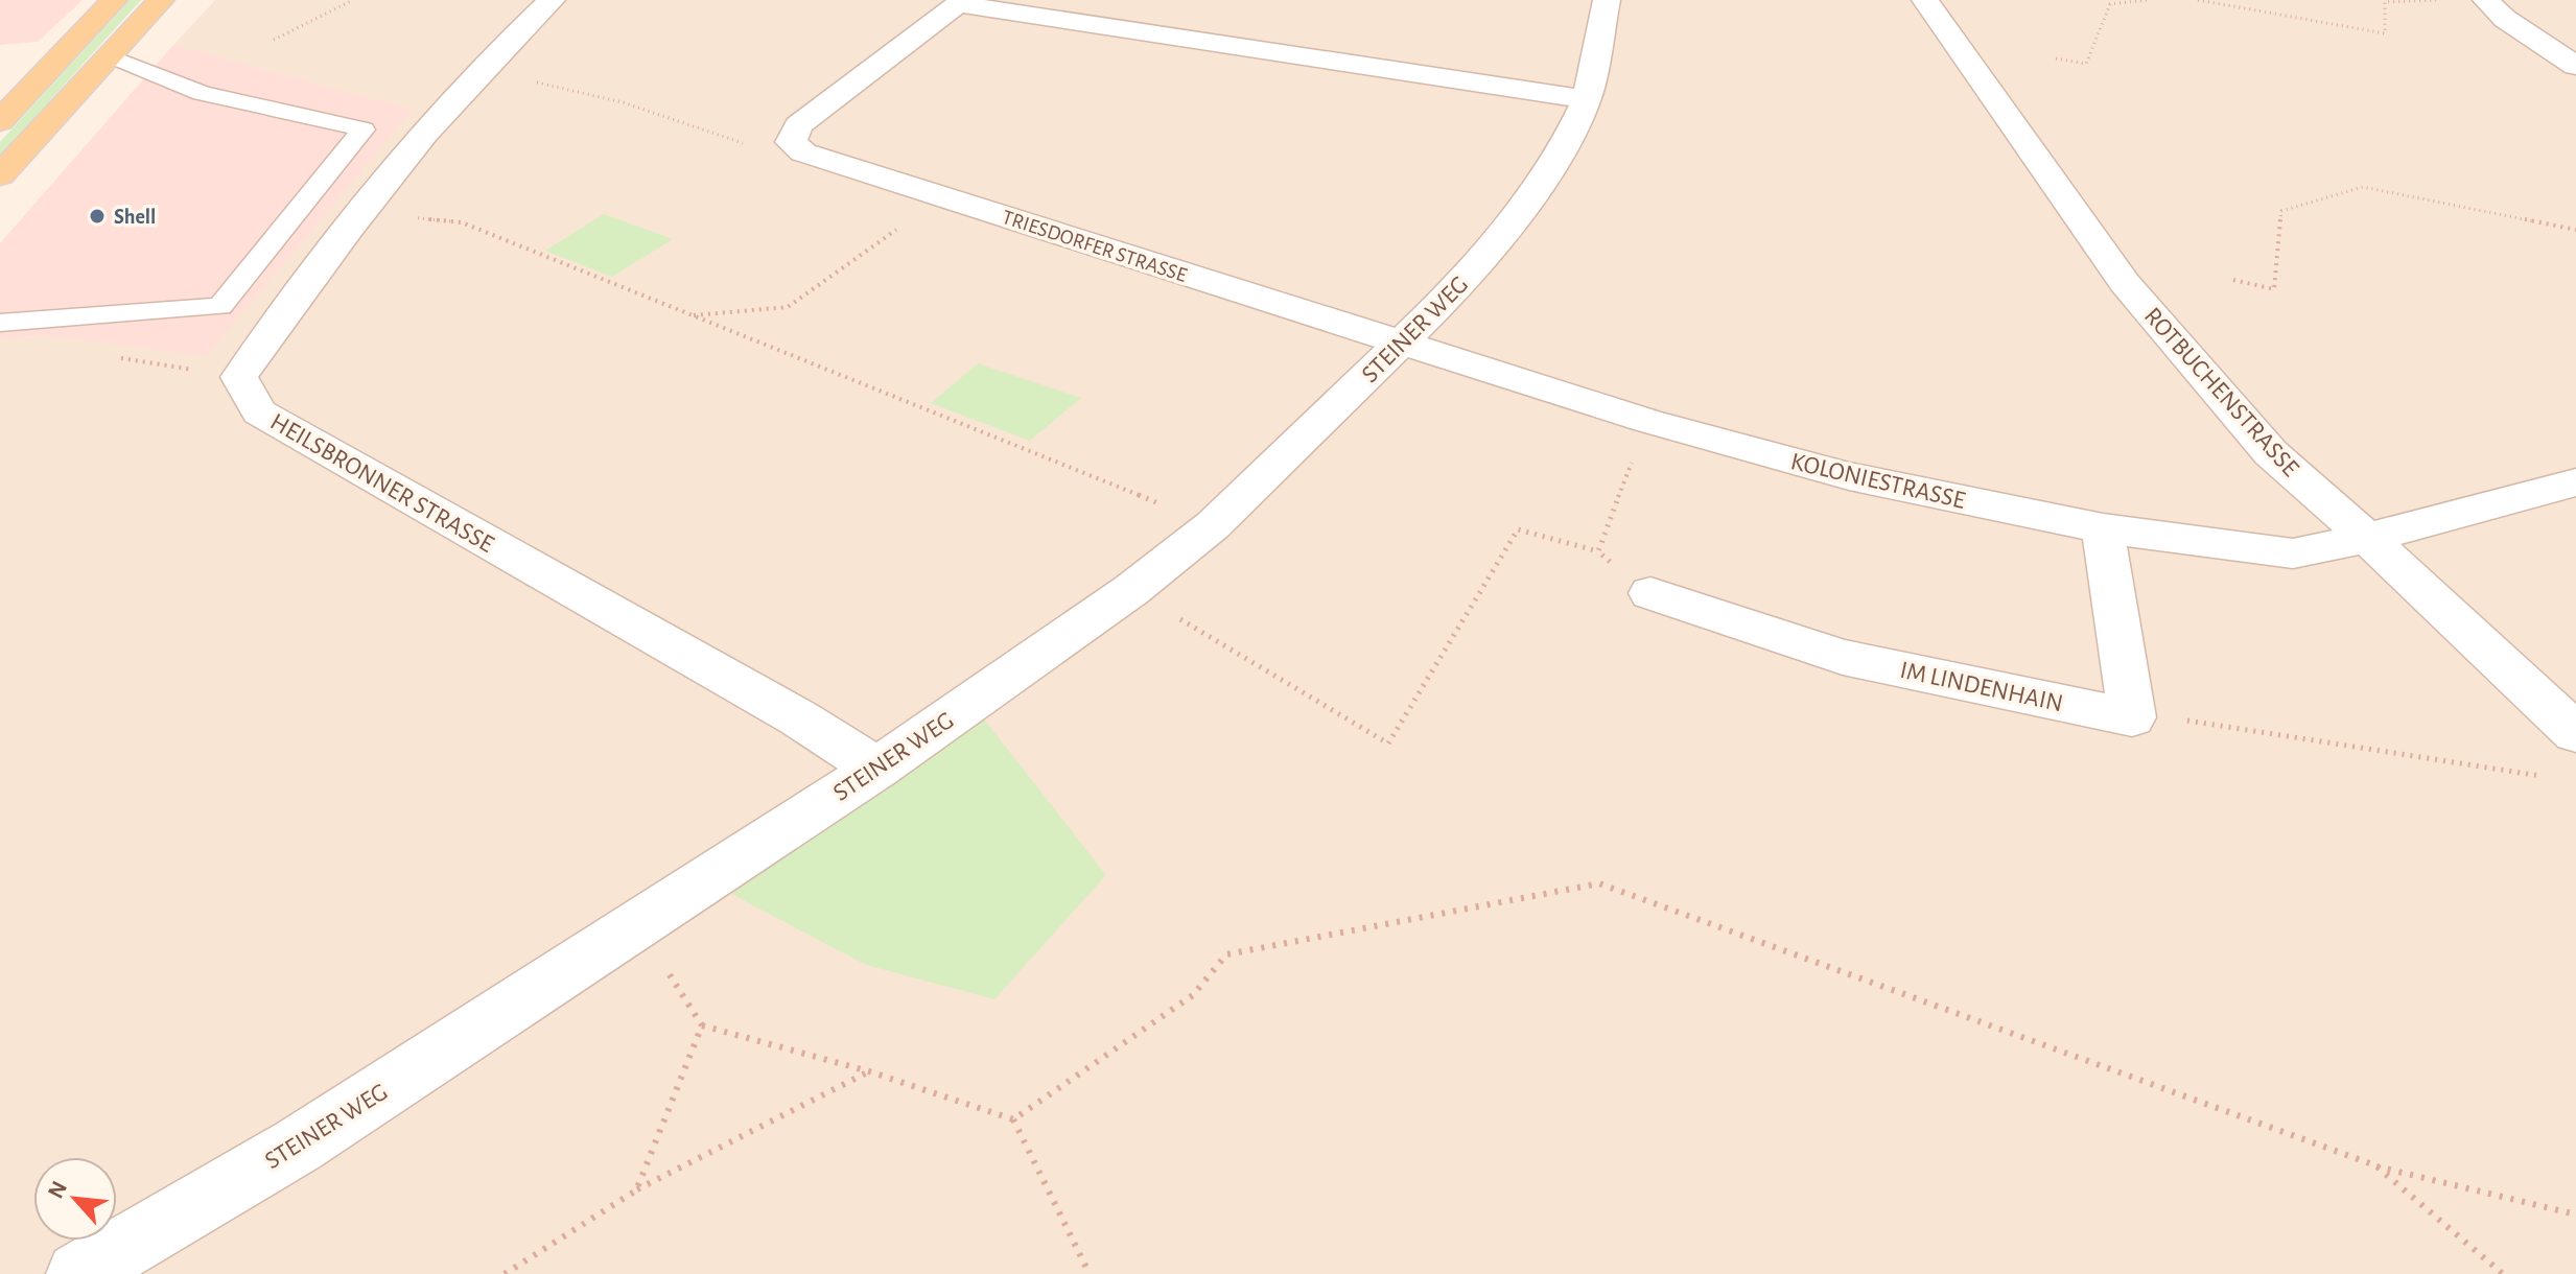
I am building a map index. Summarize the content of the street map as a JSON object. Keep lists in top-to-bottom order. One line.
{"streets":{"street":["TRIESDORFER STRASSE","STEINER WEG","ROTBUCHENSTRASSE","KOLONIESTRASSE","HEILSBRONNER STRASSE","IM LINDENHAIN"]},"crossings":[["TRIESDORFER STRASSE","STEINER WEG"],["TRIESDORFER STRASSE","KOLONIESTRASSE"],["STEINER WEG","KOLONIESTRASSE"],["STEINER WEG","HEILSBRONNER STRASSE"],["ROTBUCHENSTRASSE","KOLONIESTRASSE"]],"places":["Shell"],"north":"top left"}
